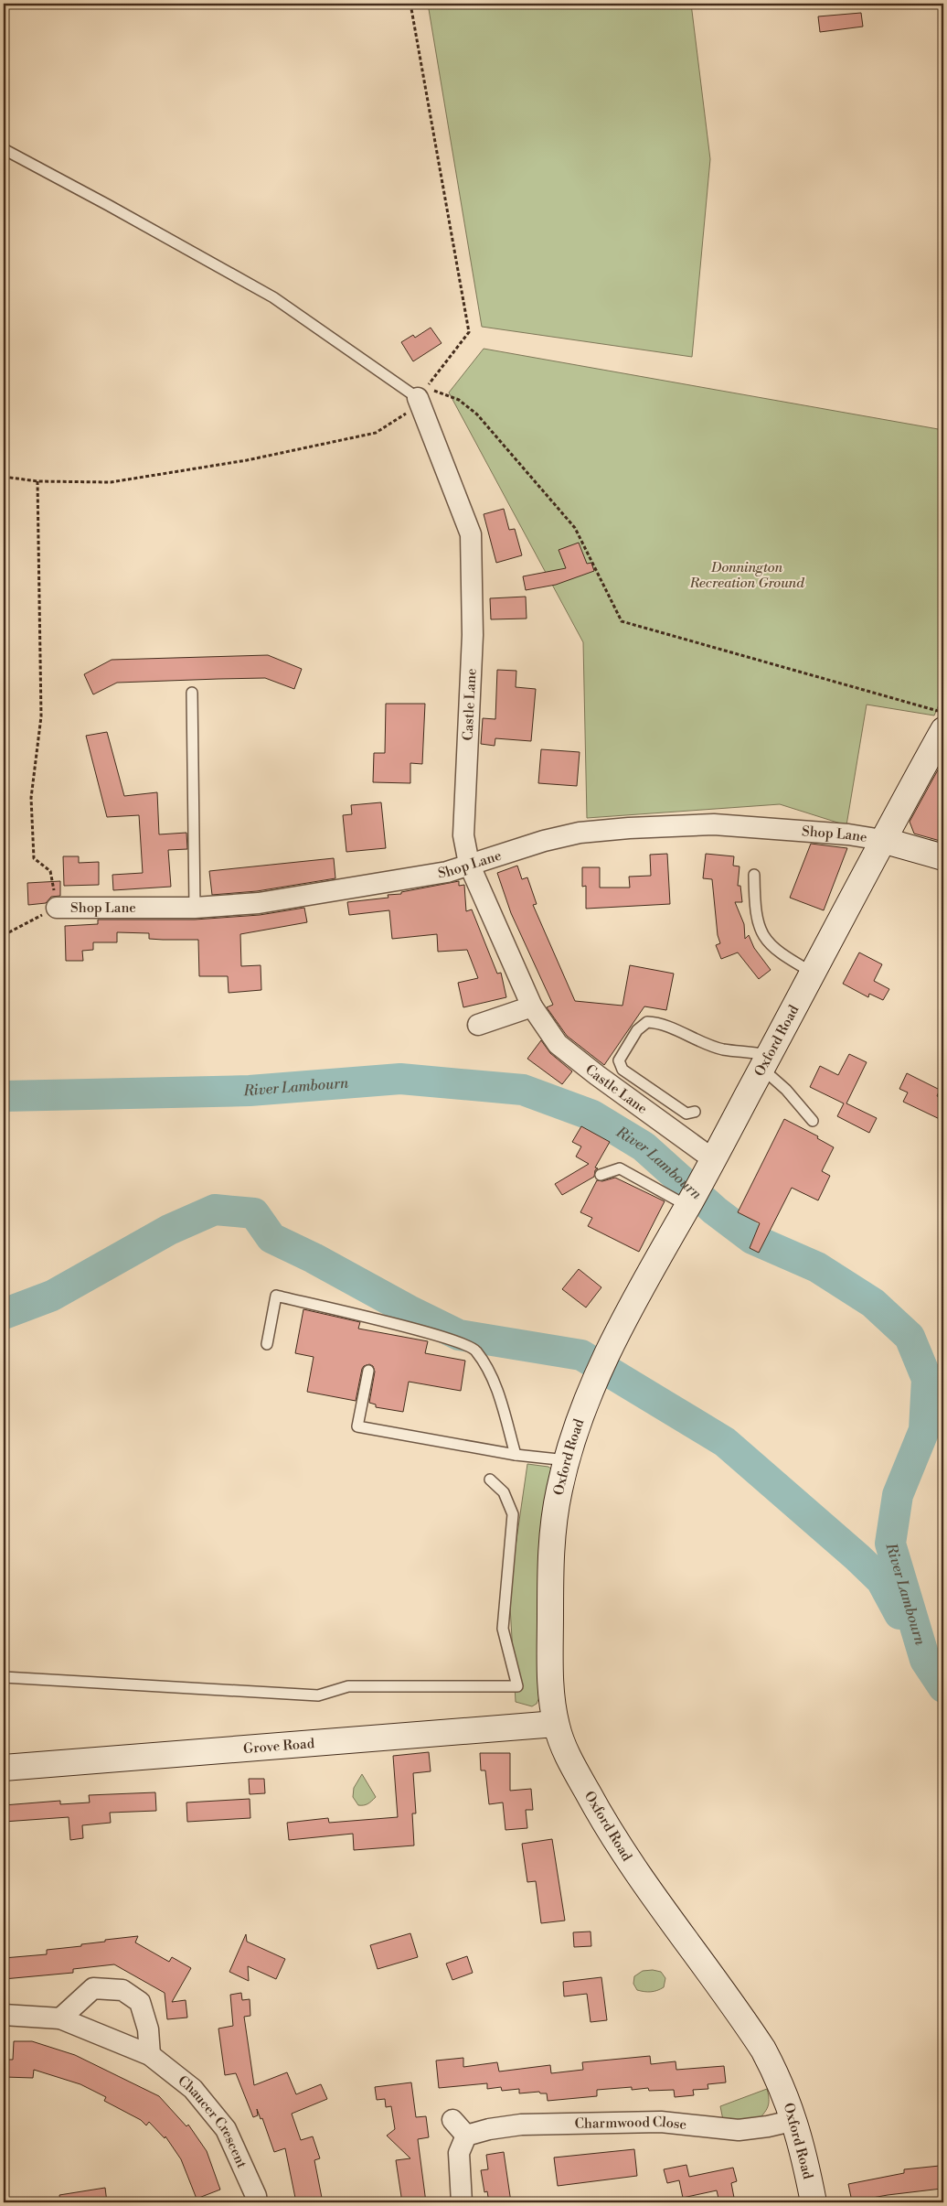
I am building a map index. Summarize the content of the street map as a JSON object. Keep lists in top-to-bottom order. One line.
{"streets":{"main road":["Oxford Road","Grove Road"],"street":["Castle Lane","Shop Lane","Chaucer Crescent","Charmwood Close"]},"crossings":[["Castle Lane","Shop Lane"],["Castle Lane","Oxford Road"],["Shop Lane","Oxford Road"],["Oxford Road","Grove Road"],["Oxford Road","Charmwood Close"]],"water":["River Lambourn"],"parks":["Donnington Recreation Ground"]}
